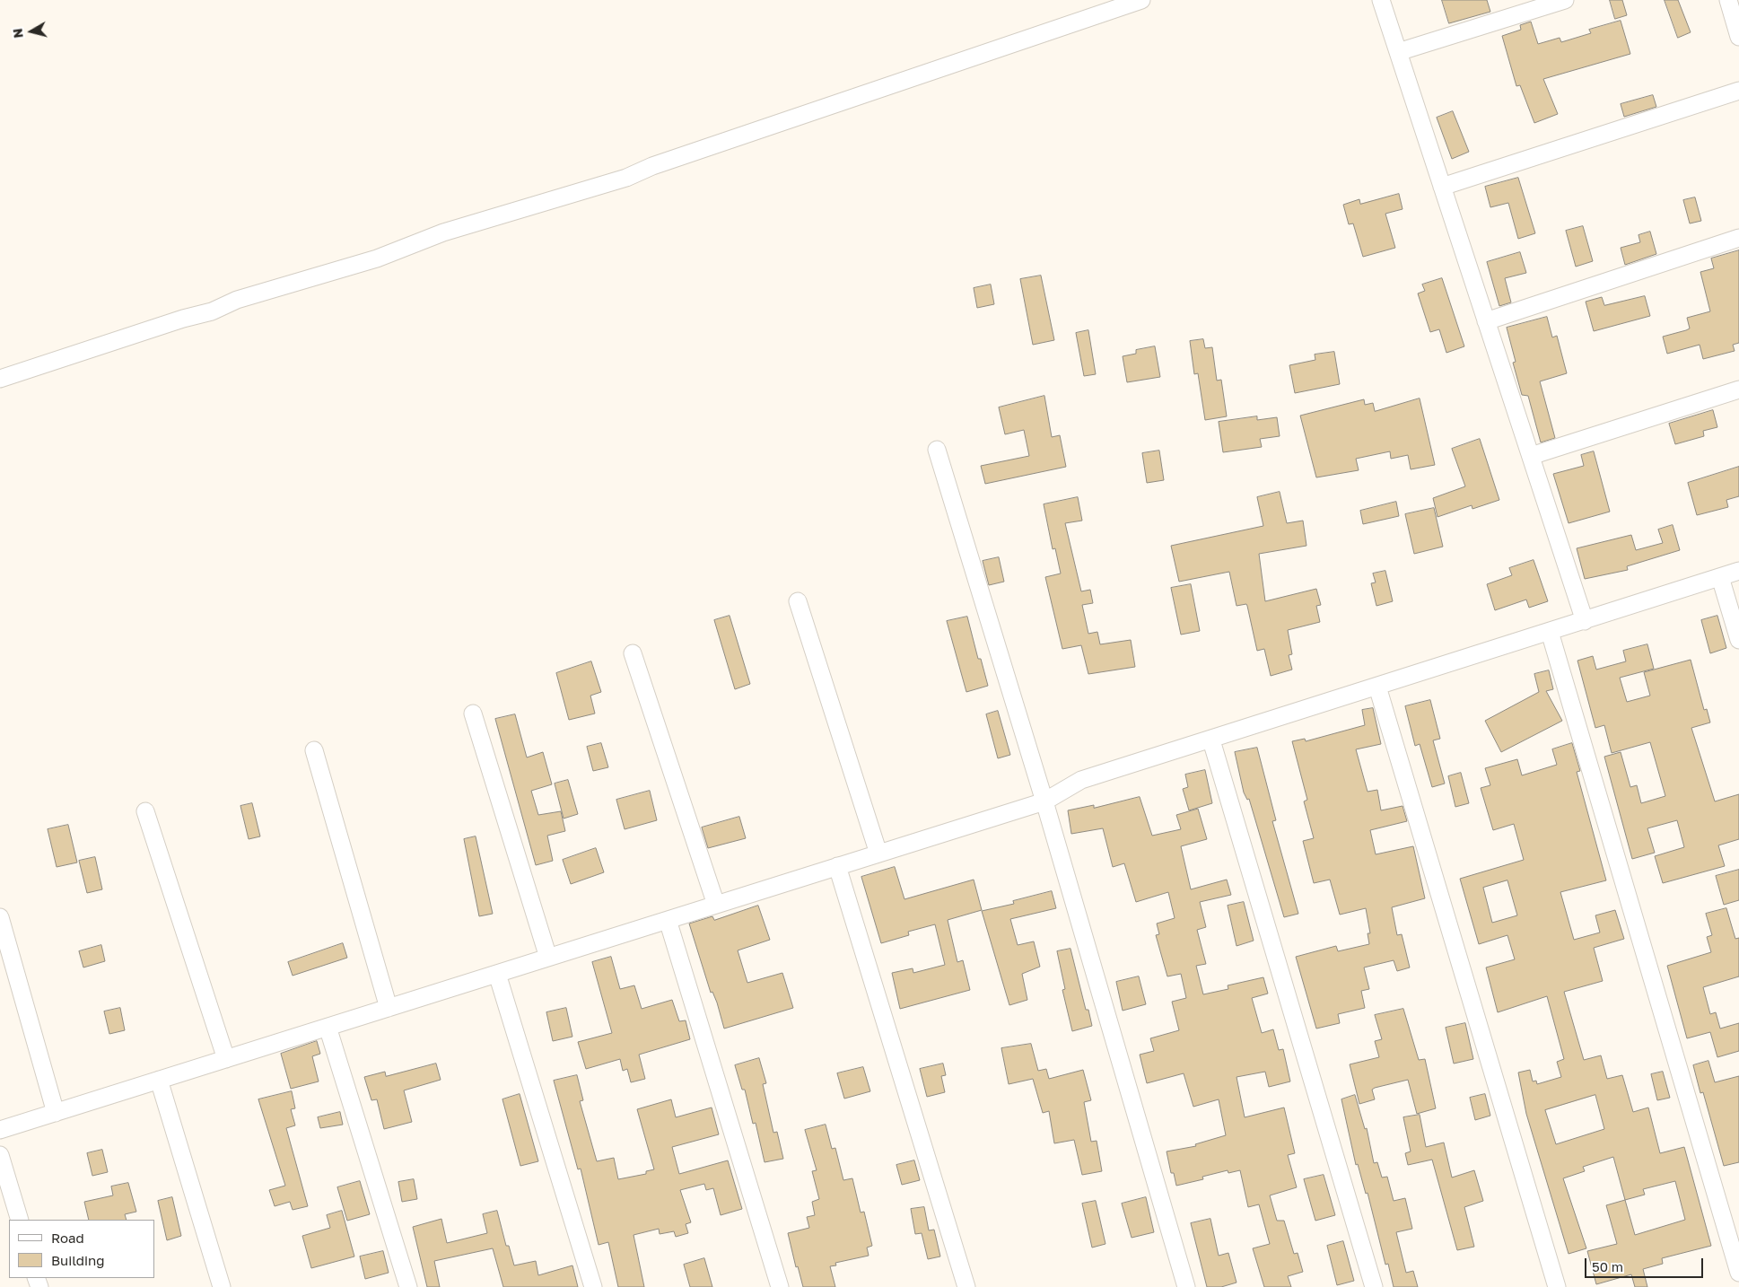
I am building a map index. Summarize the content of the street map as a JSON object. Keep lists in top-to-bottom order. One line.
{"legend":["Road","Building"],"scale_bar":"50 m","north":"left"}
